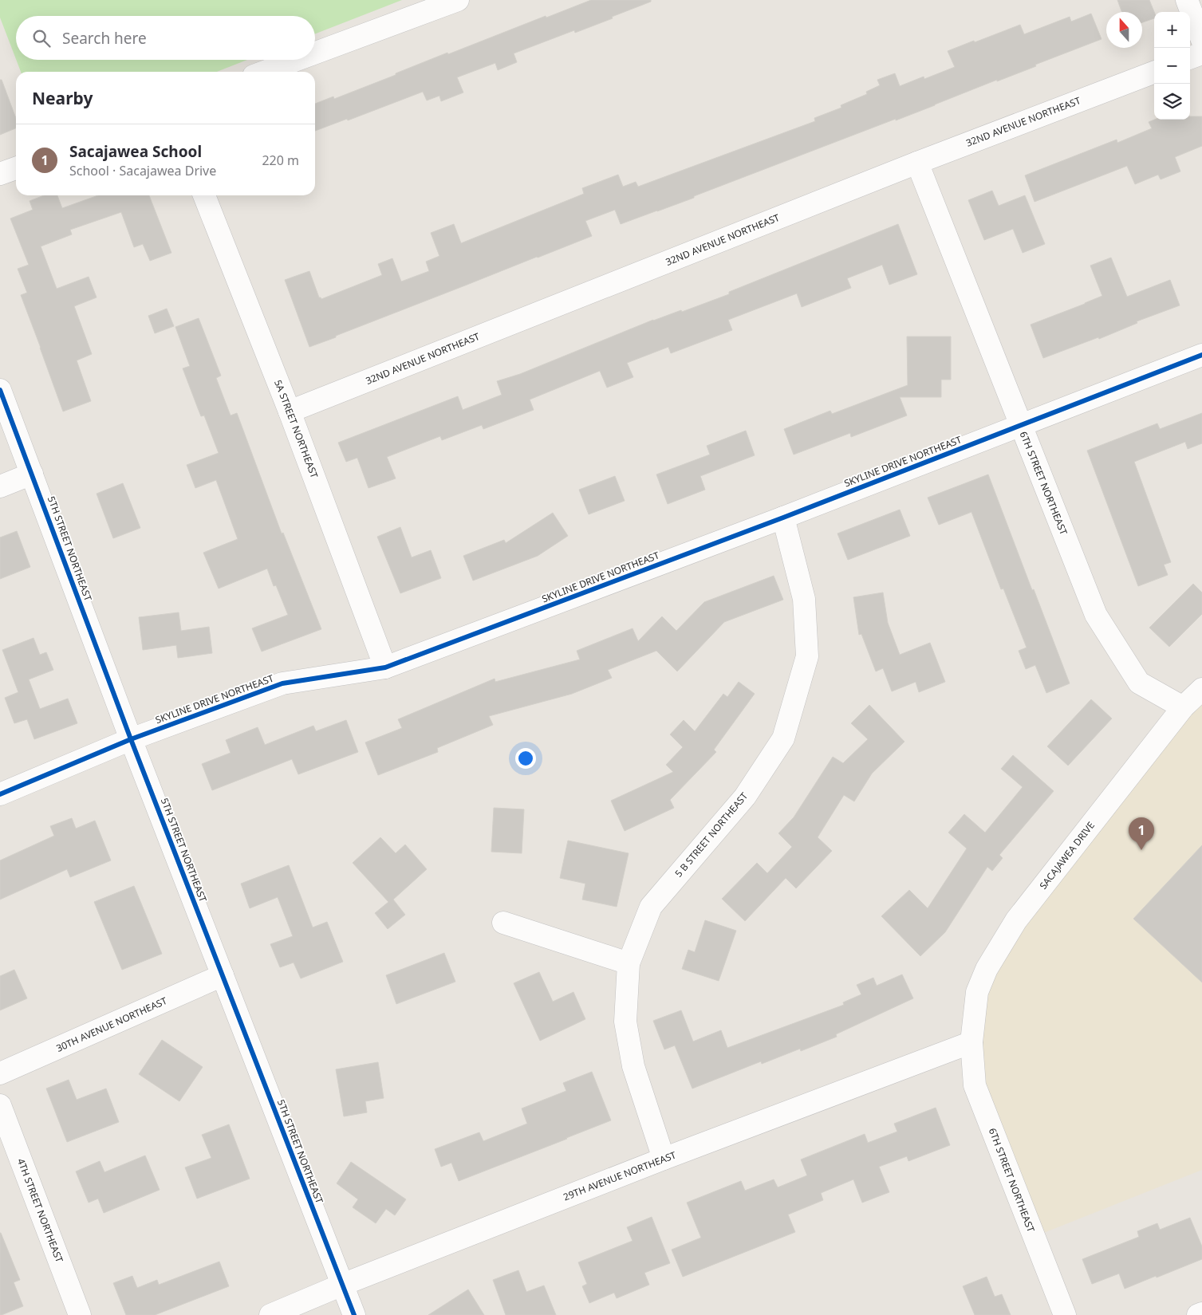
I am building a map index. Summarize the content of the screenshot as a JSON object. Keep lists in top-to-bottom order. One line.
{"streets":{"street":["32ND AVENUE NORTHEAST","5A STREET NORTHEAST","SKYLINE DRIVE NORTHEAST","6TH STREET NORTHEAST","5TH STREET NORTHEAST","5 B STREET NORTHEAST","SACAJAWEA DRIVE","30TH AVENUE NORTHEAST","29TH AVENUE NORTHEAST","4TH STREET NORTHEAST"]},"crossings":[["32ND AVENUE NORTHEAST","5A STREET NORTHEAST"],["32ND AVENUE NORTHEAST","6TH STREET NORTHEAST"],["5A STREET NORTHEAST","SKYLINE DRIVE NORTHEAST"],["SKYLINE DRIVE NORTHEAST","6TH STREET NORTHEAST"],["SKYLINE DRIVE NORTHEAST","5TH STREET NORTHEAST"],["SKYLINE DRIVE NORTHEAST","5 B STREET NORTHEAST"],["6TH STREET NORTHEAST","SACAJAWEA DRIVE"],["6TH STREET NORTHEAST","29TH AVENUE NORTHEAST"],["5TH STREET NORTHEAST","30TH AVENUE NORTHEAST"],["5TH STREET NORTHEAST","29TH AVENUE NORTHEAST"],["5 B STREET NORTHEAST","29TH AVENUE NORTHEAST"],["SACAJAWEA DRIVE","29TH AVENUE NORTHEAST"]],"north":"top","page":{"map_buttons":["+","−"],"search":"Search here","heading":"Nearby","list":[{"mark":"1","name":"Sacajawea School","note":"School · Sacajawea Drive","value":"220 m"}],"pins":"1"}}
